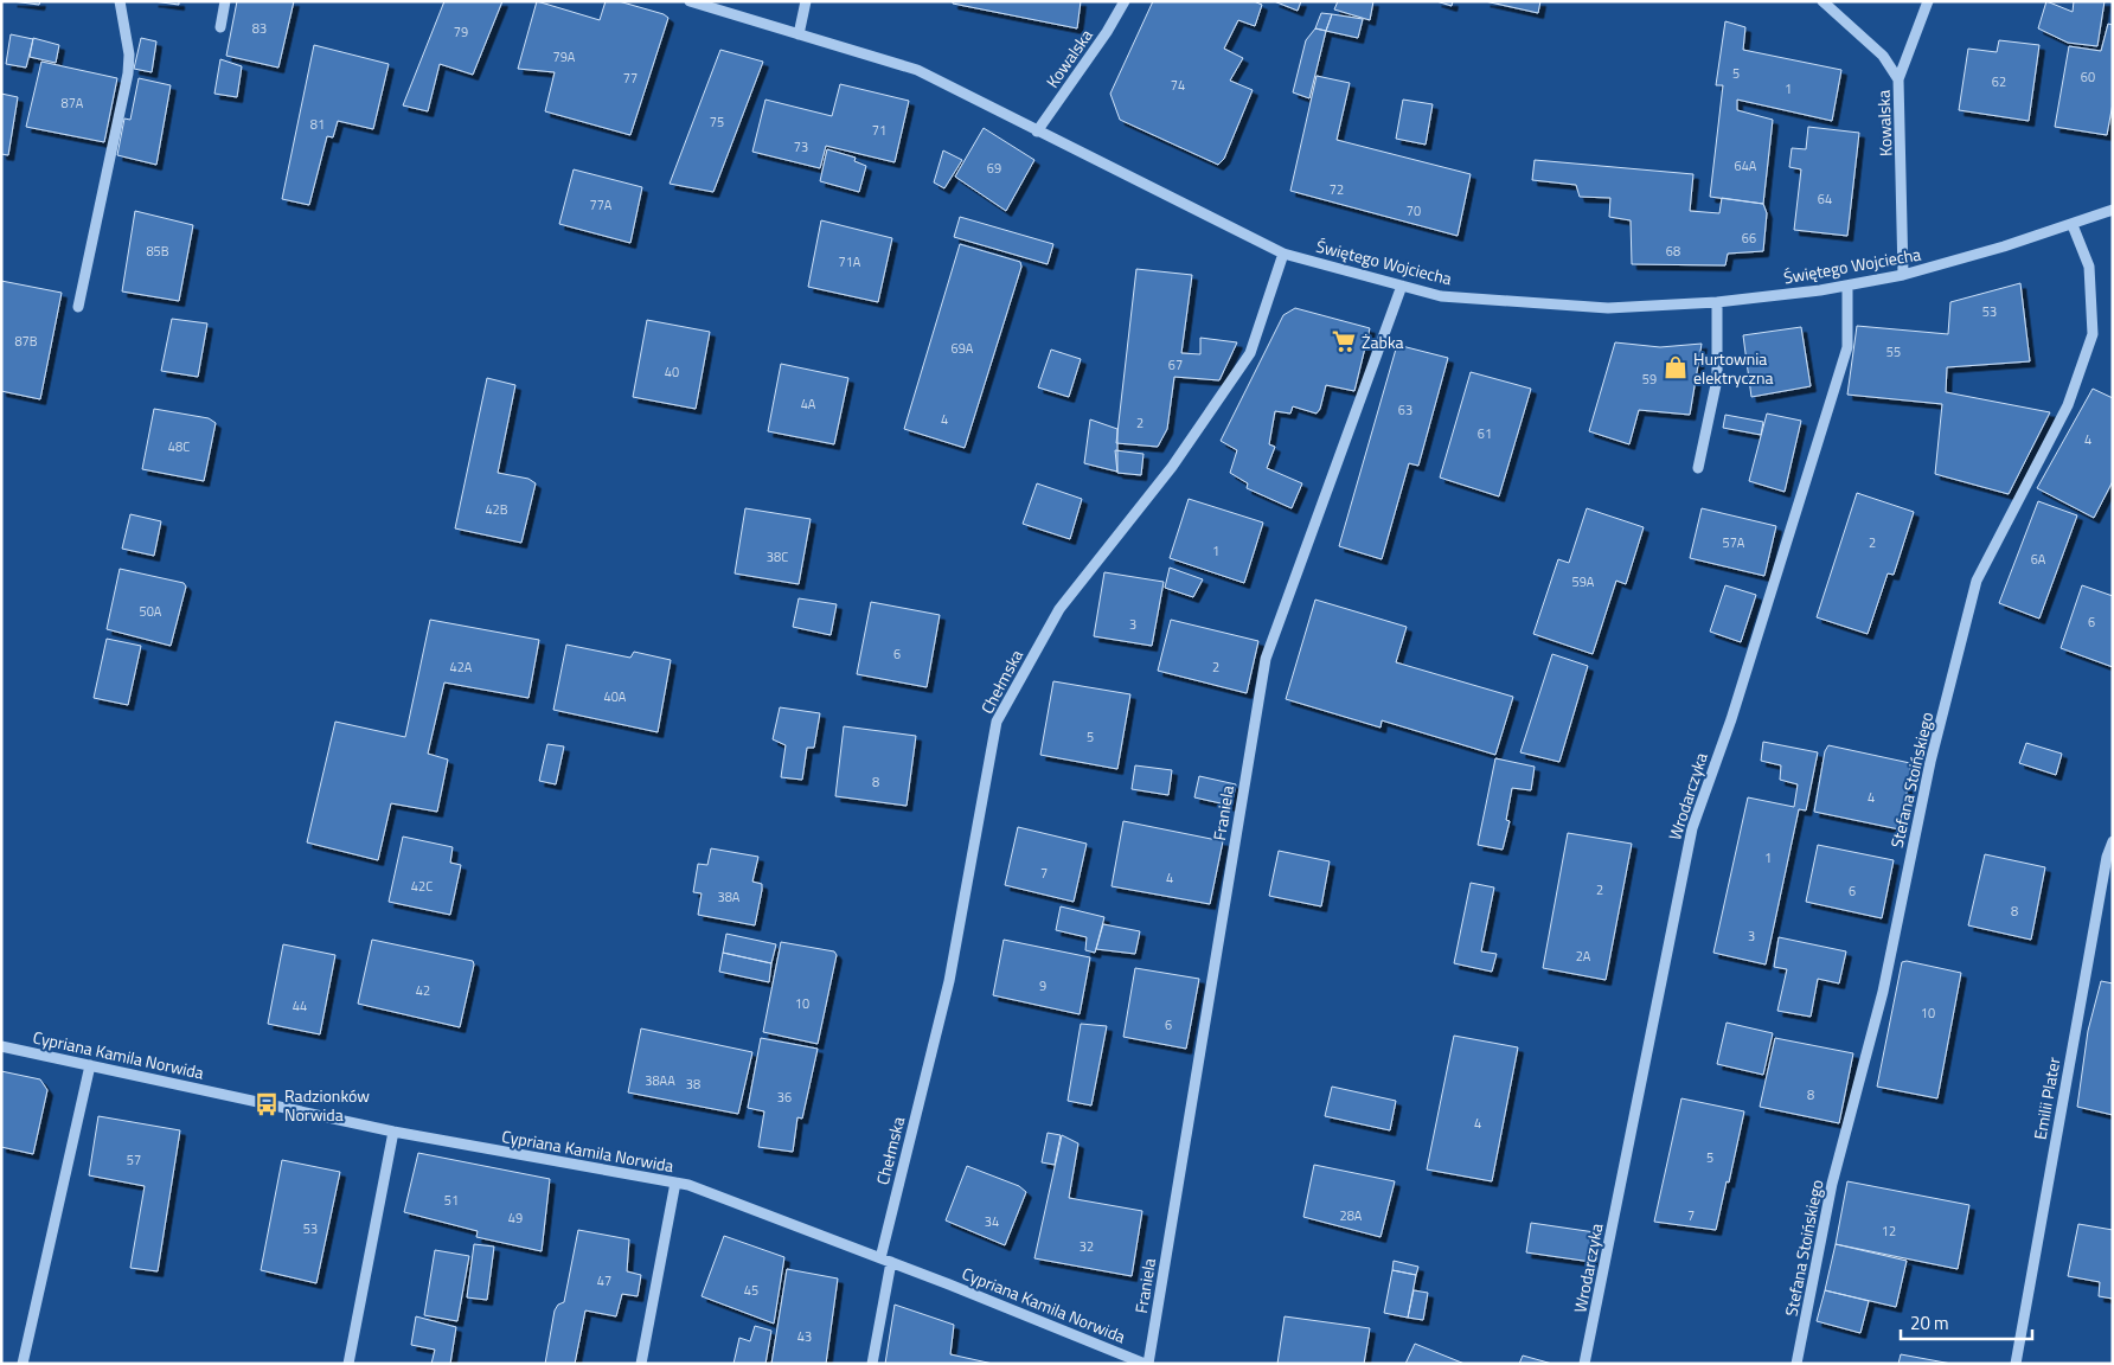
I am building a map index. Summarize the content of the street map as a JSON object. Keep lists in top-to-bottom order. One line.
{"streets":{"street":["Kowalska","Świętego Wojciecha","Chełmska","Stefana Stoińskiego","Wrodarczyka","Franiela","Cypriana Kamila Norwida","Emilii Plater"]},"crossings":[["Kowalska","Świętego Wojciecha"],["Świętego Wojciecha","Chełmska"],["Świętego Wojciecha","Stefana Stoińskiego"],["Świętego Wojciecha","Wrodarczyka"],["Świętego Wojciecha","Franiela"],["Chełmska","Cypriana Kamila Norwida"],["Franiela","Cypriana Kamila Norwida"]],"places":{"supermarket":["Żabka"],"shop":["Hurtownia elektryczna"],"bus stop":["Radzionków Norwida"]},"house_numbers":["83","79","79A","5","60","77","62","74","1","87A","75","81","71","73","64A","69","72","64","77A","70","66","85B","68","71A","53","87B","69A","55","67","40","59","4A","63","4","2","61","4","48C","42B","57A","2","1","38C","6A","59A","50A","6","3","6","42A","2","40A","5","8","4","1","7","4","42C","2","6","38A","8","3","2A","9","42","10","44","10","6","38AA","38","8","36","4","5","57","51","28A","7","49","34","53","12","32","47","45","43"],"scale_bar":"20 m"}
